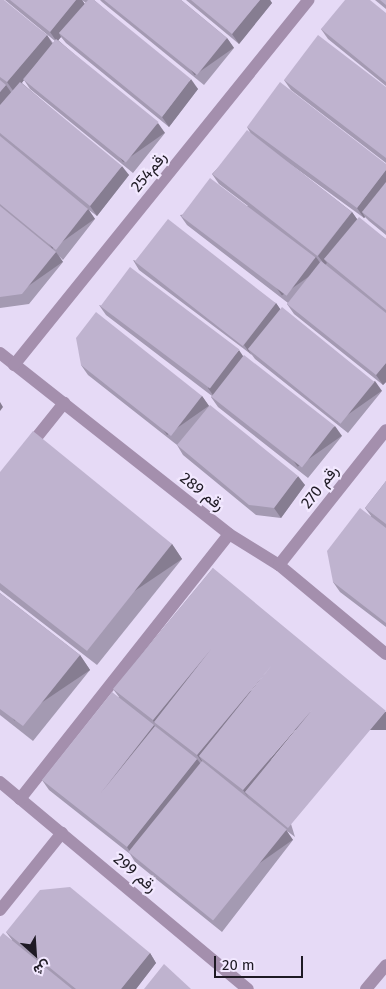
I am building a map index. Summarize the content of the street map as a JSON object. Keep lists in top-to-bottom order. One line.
{"streets":{"street":["رقم254","رقم 270","رقم 289","رقم 299"]},"crossings":[["رقم254","رقم 289"],["رقم 270","رقم 289"]],"scale_bar":"20 m","north":"bottom right"}
